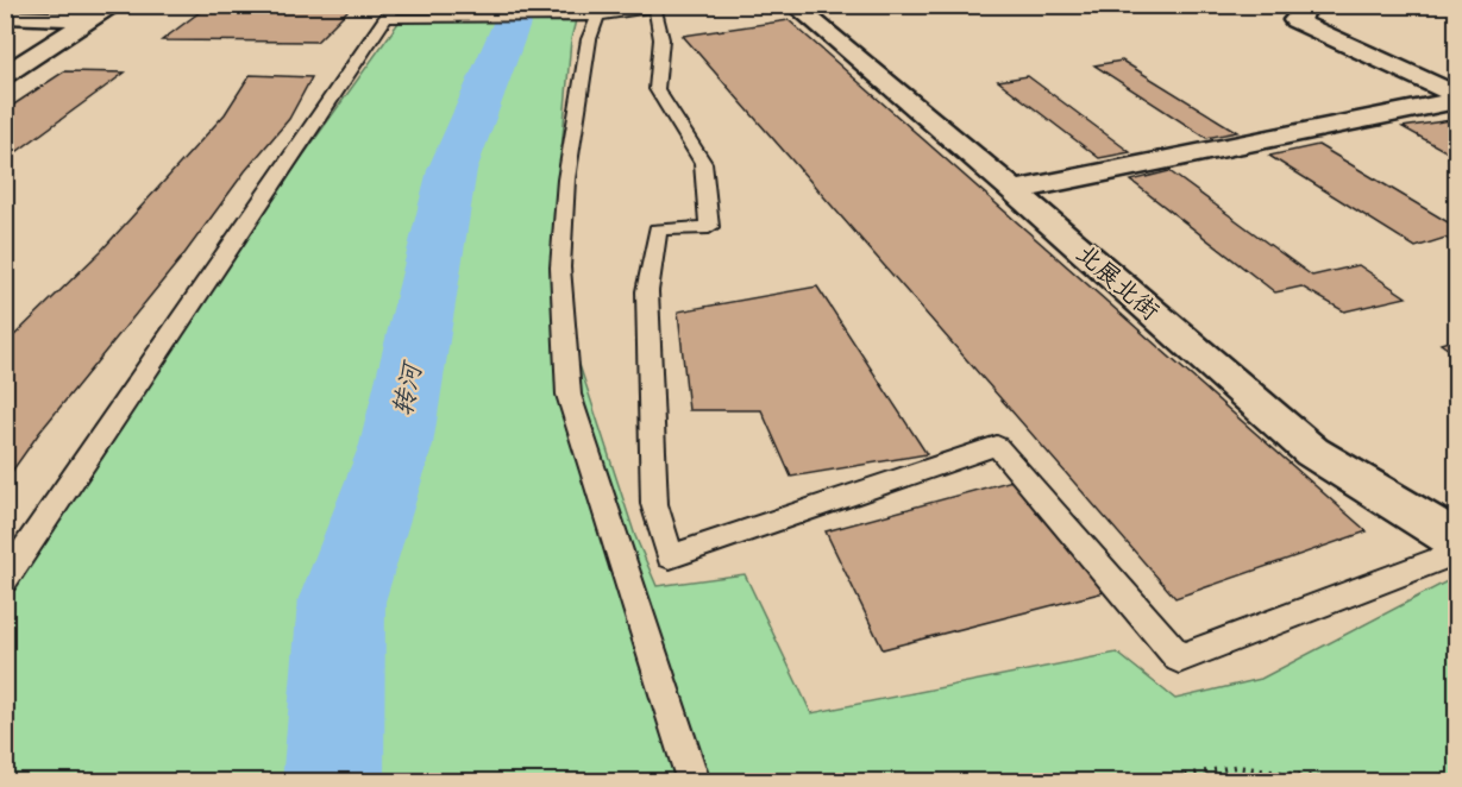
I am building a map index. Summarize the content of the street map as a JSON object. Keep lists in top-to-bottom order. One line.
{"streets":{"street":["北展北街"]},"water":["转河"]}
